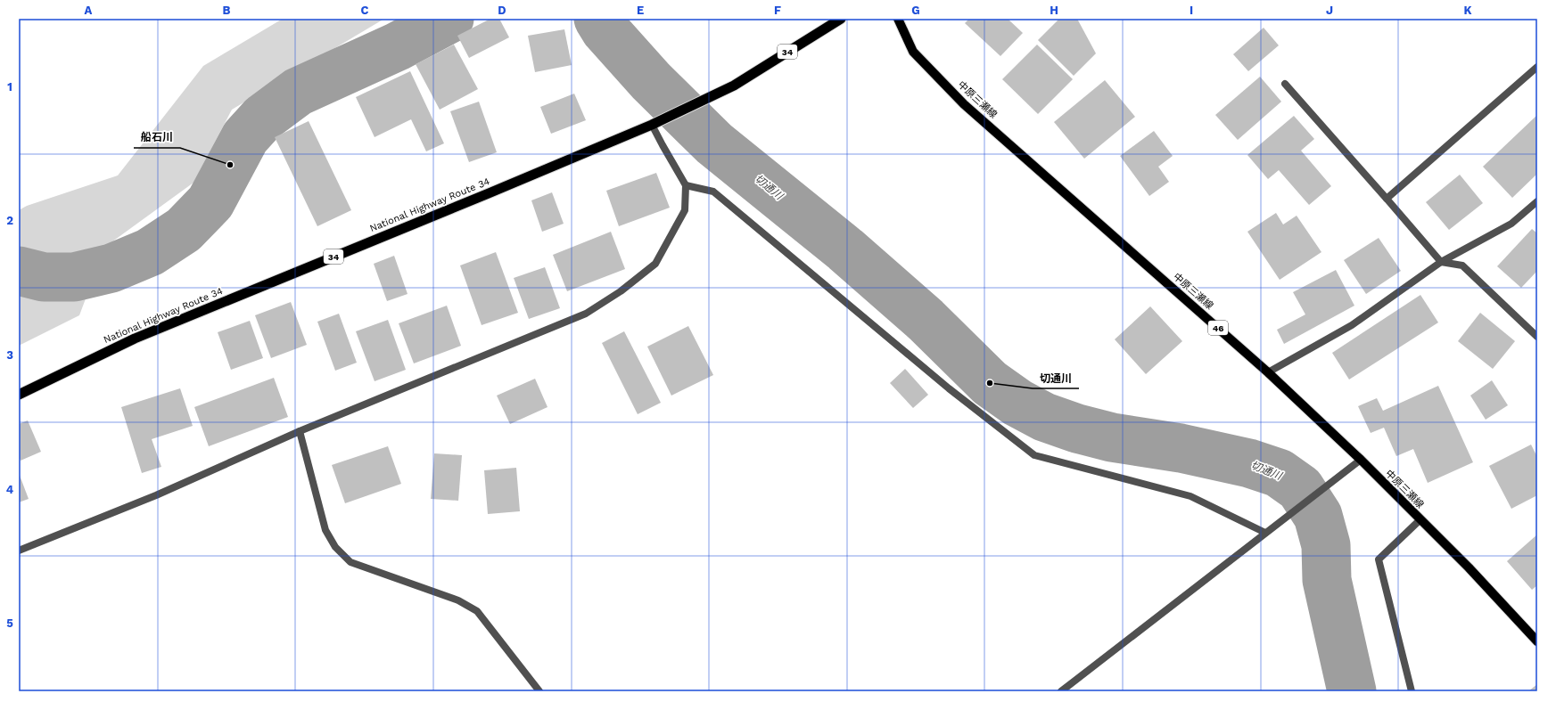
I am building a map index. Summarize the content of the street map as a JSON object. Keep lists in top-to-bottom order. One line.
{"streets":{"highway":["34","National Highway Route 34"],"main road":["中原三瀬線","46"]},"water":["切通川"],"places":["船石川","切通川"],"grid":{"columns":["A","B","C","D","E","F","G","H","I","J","K"],"rows":["1","2","3","4","5"]}}
